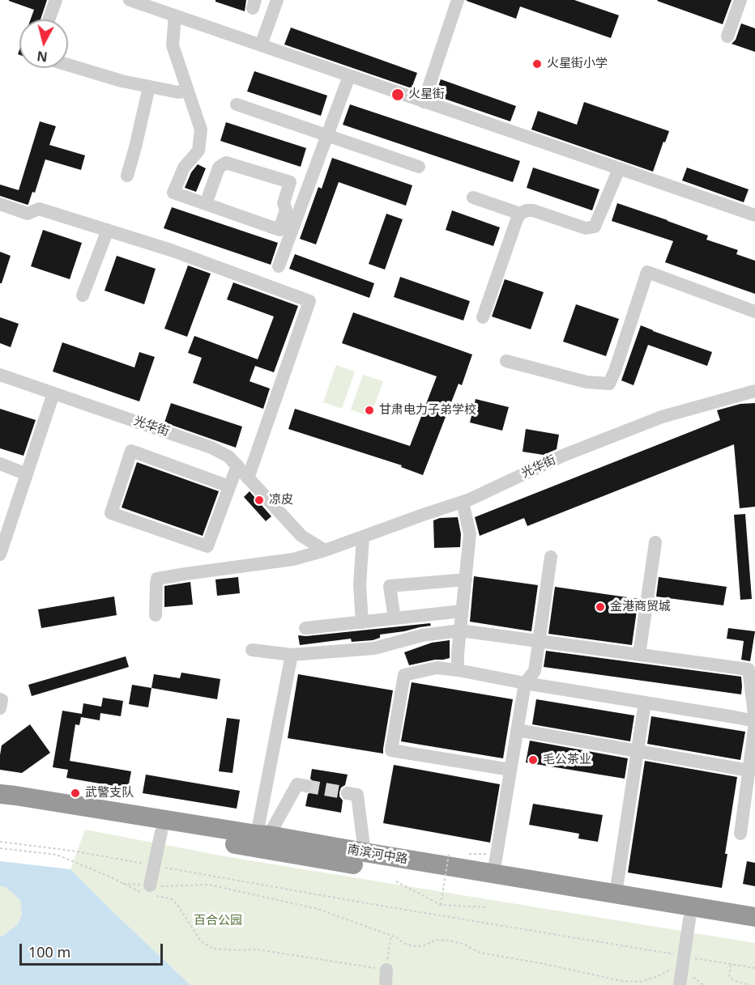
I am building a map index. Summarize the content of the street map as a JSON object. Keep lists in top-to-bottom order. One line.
{"streets":{"highway":["南滨河中路"],"street":["光华街"]},"parks":["百合公园"],"places":["火星街小学","火星街","甘肃电力子弟学校","凉皮","金港商贸城","毛公茶业","武警支队"],"scale_bar":"100 m","north":"bottom"}
